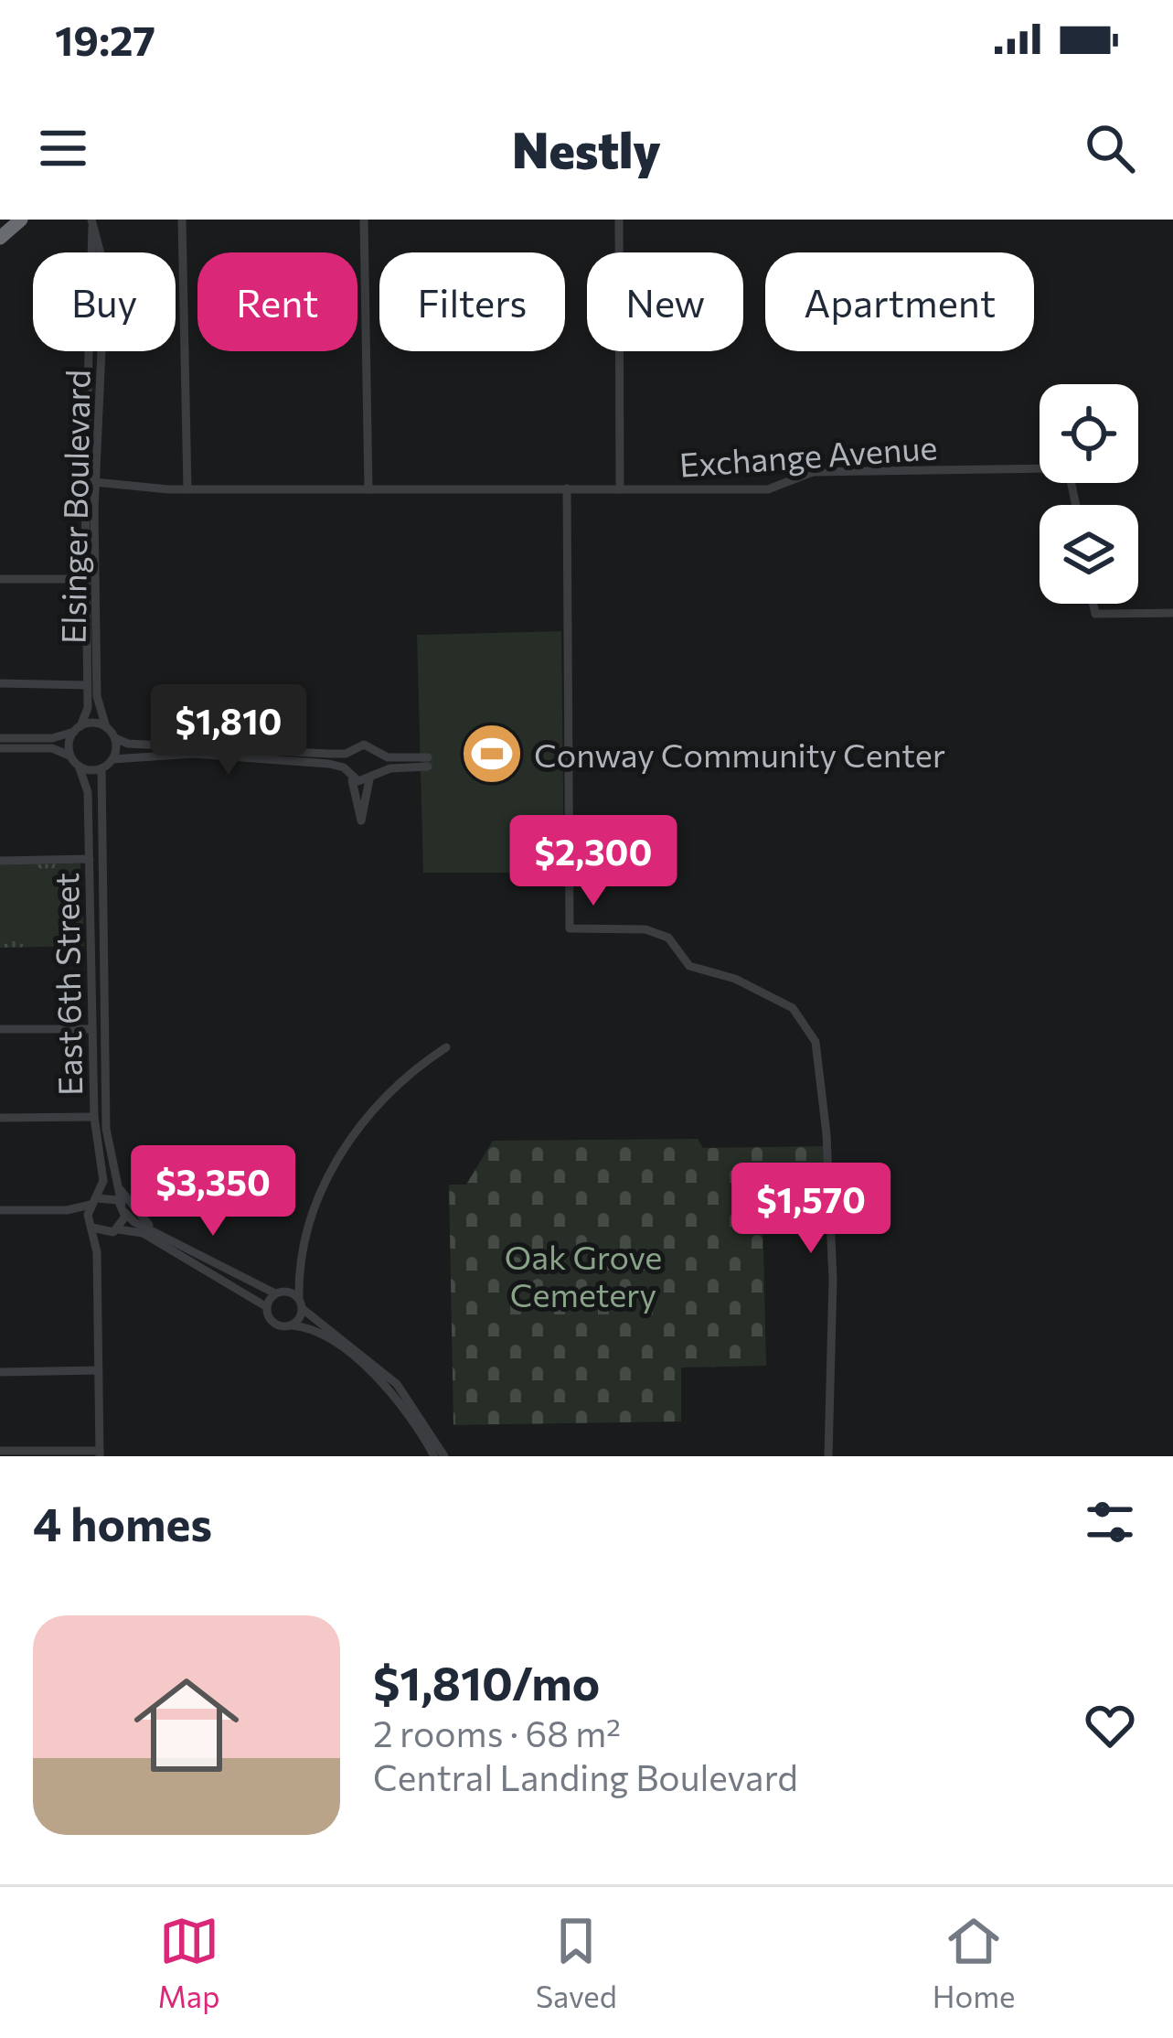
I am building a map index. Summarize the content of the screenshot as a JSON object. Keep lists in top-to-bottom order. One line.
{"streets":{"street":["Exchange Avenue","Elsinger Boulevard","East 6th Street"]},"crossings":[["Exchange Avenue","Elsinger Boulevard"],["Elsinger Boulevard","East 6th Street"]],"parks":["Oak Grove Cemetery"],"places":{"sports":["Conway Community Center"]},"page":{"status":"19:27","header":"Nestly","chip":["Buy","Rent","Filters","New","Apartment"],"price":["$1,810","$2,300","$3,350","$1,570"],"heading":"4 homes","list":[{"name":"$1,810/mo","note":"2 rooms · 68 m² · Central Landing Boulevard"}],"tabs":["Map","Saved","Home"]}}
